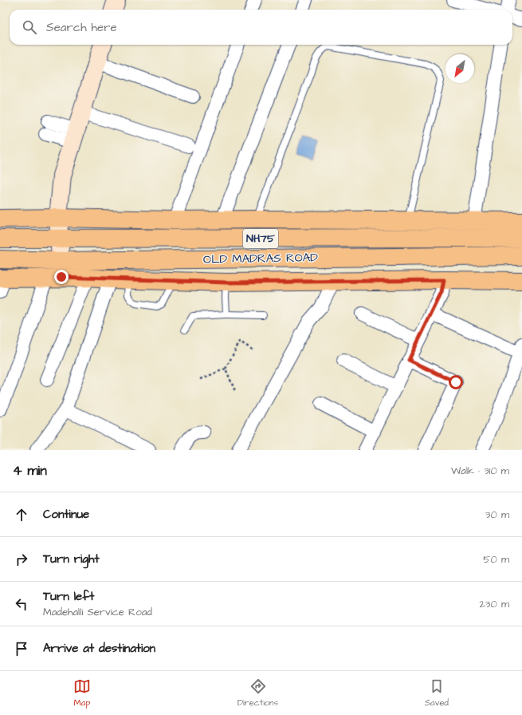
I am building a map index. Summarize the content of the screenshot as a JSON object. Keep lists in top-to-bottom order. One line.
{"streets":{"main road":["NH75","OLD MADRAS ROAD"]},"north":"bottom left","page":{"search":"Search here","heading":["4 min","Walk · 310 m"],"list":[["Continue","30 m"],["Turn right","50 m"],["Turn left","Madehalli Service Road","230 m"],"Arrive at destination"],"nav":["Map","Directions","Saved"]}}
